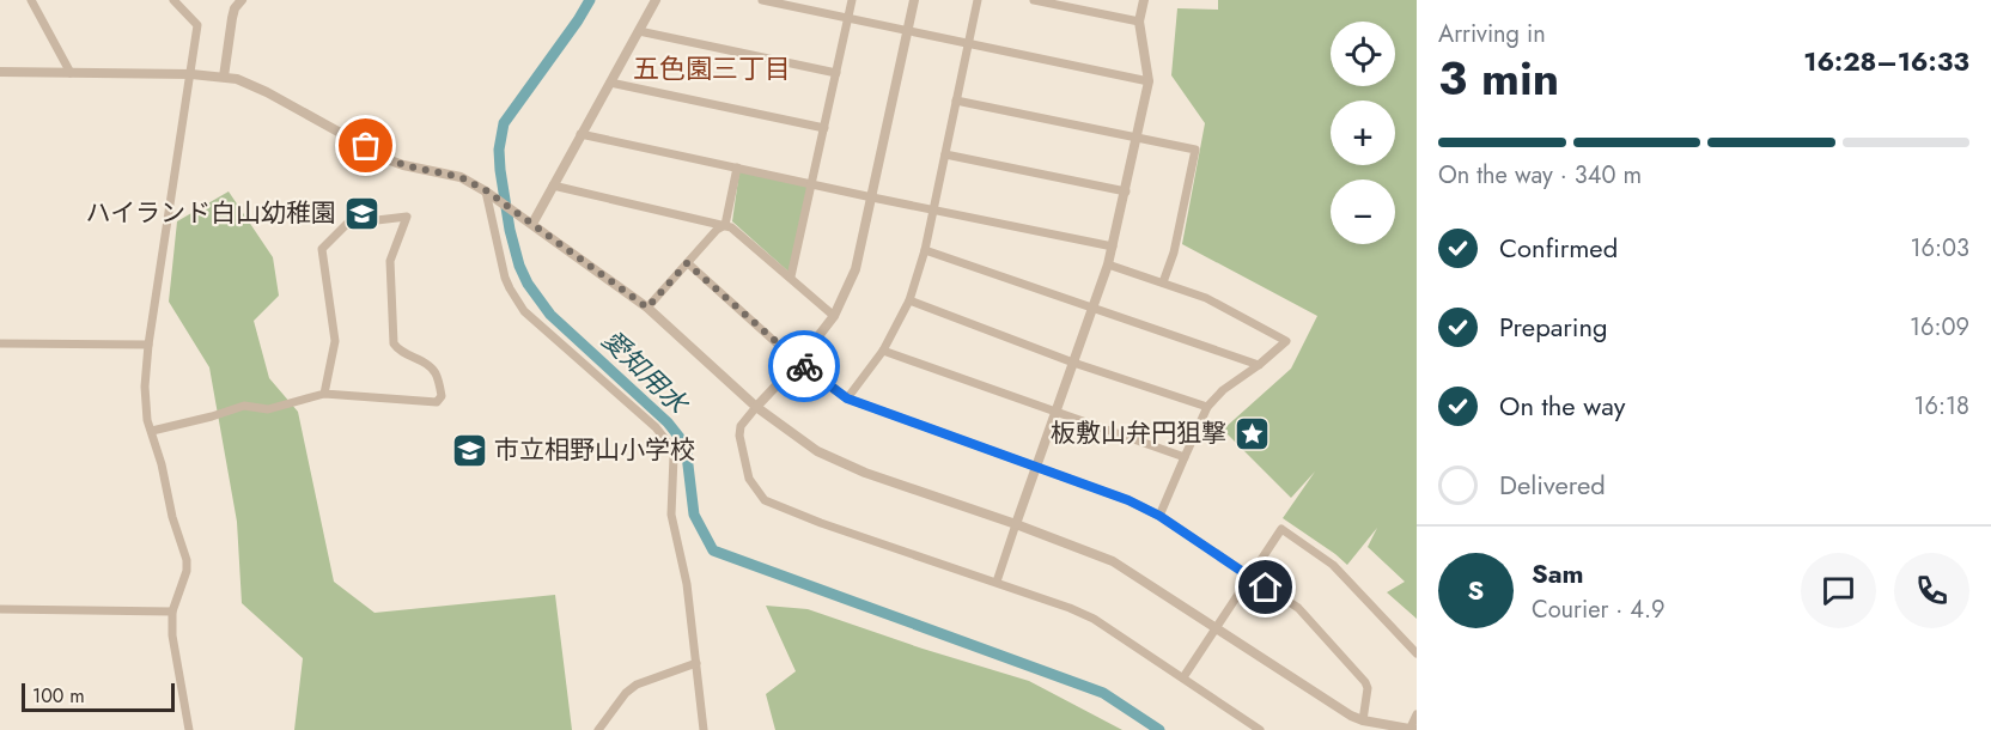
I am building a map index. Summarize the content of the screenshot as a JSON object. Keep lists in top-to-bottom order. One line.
{"districts":["五色園三丁目"],"water":["愛知用水"],"places":{"school or university":["ハイランド白山幼稚園","市立相野山小学校"],"place":["板敷山弁円狙撃"]},"scale_bar":"100 m","page":{"heading":["3 min","Arriving in","16:28–16:33"],"panel":["Sam","Courier · 4.9"],"map_buttons":["+","−"],"bar":"On the way · 340 m","list":[["Confirmed","16:03"],["Preparing","16:09"],["On the way","16:18"],"Delivered"],"round":"S","scale":"100 m"}}
